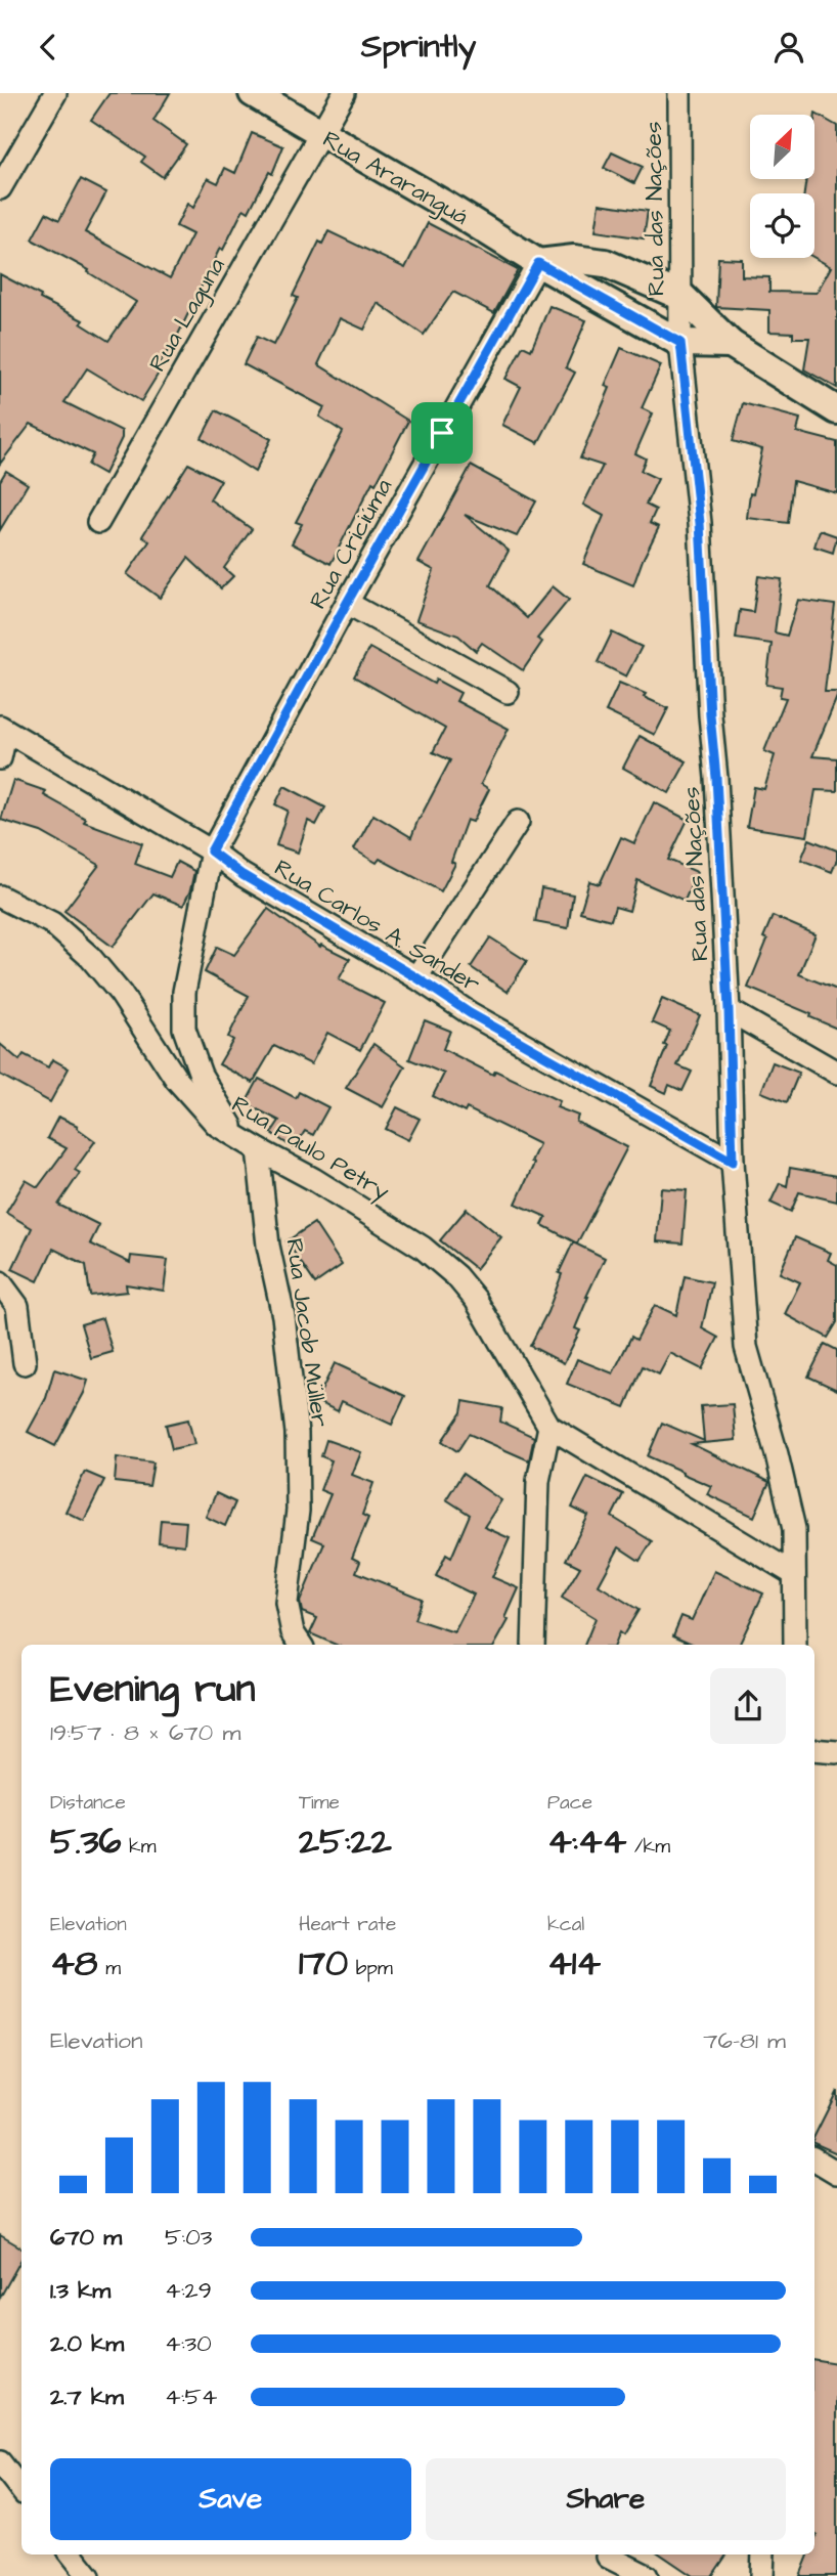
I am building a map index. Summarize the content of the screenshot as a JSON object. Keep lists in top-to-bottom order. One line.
{"streets":{"street":["Rua Araranguá","Rua das Nações","Rua Laguna","Rua Criciúma","Rua Carlos A. Sander","Rua Paulo Petry","Rua Jacob Müller"]},"crossings":[["Rua Araranguá","Rua das Nações"],["Rua Araranguá","Rua Laguna"],["Rua Araranguá","Rua Criciúma"],["Rua das Nações","Rua Carlos A. Sander"],["Rua Criciúma","Rua Carlos A. Sander"],["Rua Criciúma","Rua Paulo Petry"],["Rua Paulo Petry","Rua Jacob Müller"]],"north":"top right","page":{"header":"Sprintly","heading":["Evening run","19:57 · 8 × 670 m"],"stats":[["Distance","5.36 km"],["Time","25:22"],["Pace","4:44 /km"],["Elevation","48 m"],["Heart rate","170 bpm"],["kcal","414"]],"chart":["Elevation","76–81 m"],"list":[{"name":"670 m","note":"5:03"},{"name":"1.3 km","note":"4:29"},{"name":"2.0 km","note":"4:30"},{"name":"2.7 km","note":"4:54"}],"buttons":["Save","Share"]}}
